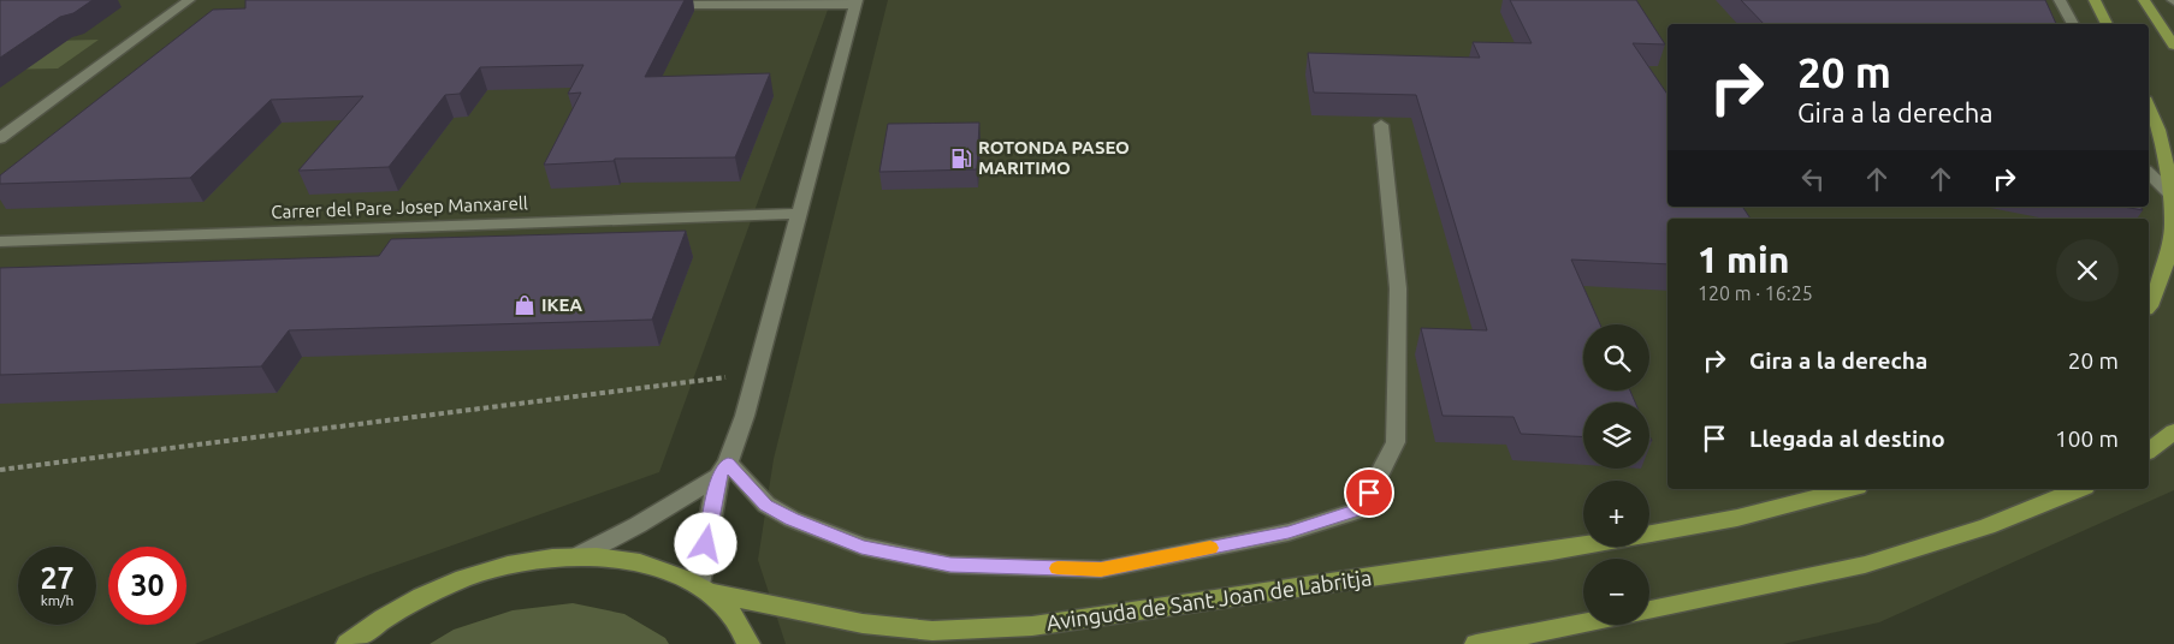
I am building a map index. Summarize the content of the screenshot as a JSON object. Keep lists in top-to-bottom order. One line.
{"streets":{"main road":["Avinguda de Sant Joan de Labritja"],"street":["Carrer del Pare Josep Manxarell"]},"places":{"fuel station":["ROTONDA PASEO MARITIMO"],"shop":["IKEA"]},"page":{"turn":["20 m","Gira a la derecha"],"heading":["1 min","120 m · 16:25"],"list":[{"name":"Gira a la derecha","value":"20 m"},{"name":"Llegada al destino","value":"100 m"}],"map_buttons":["+","−"],"speed":"27 km/h","limit":"30"}}
